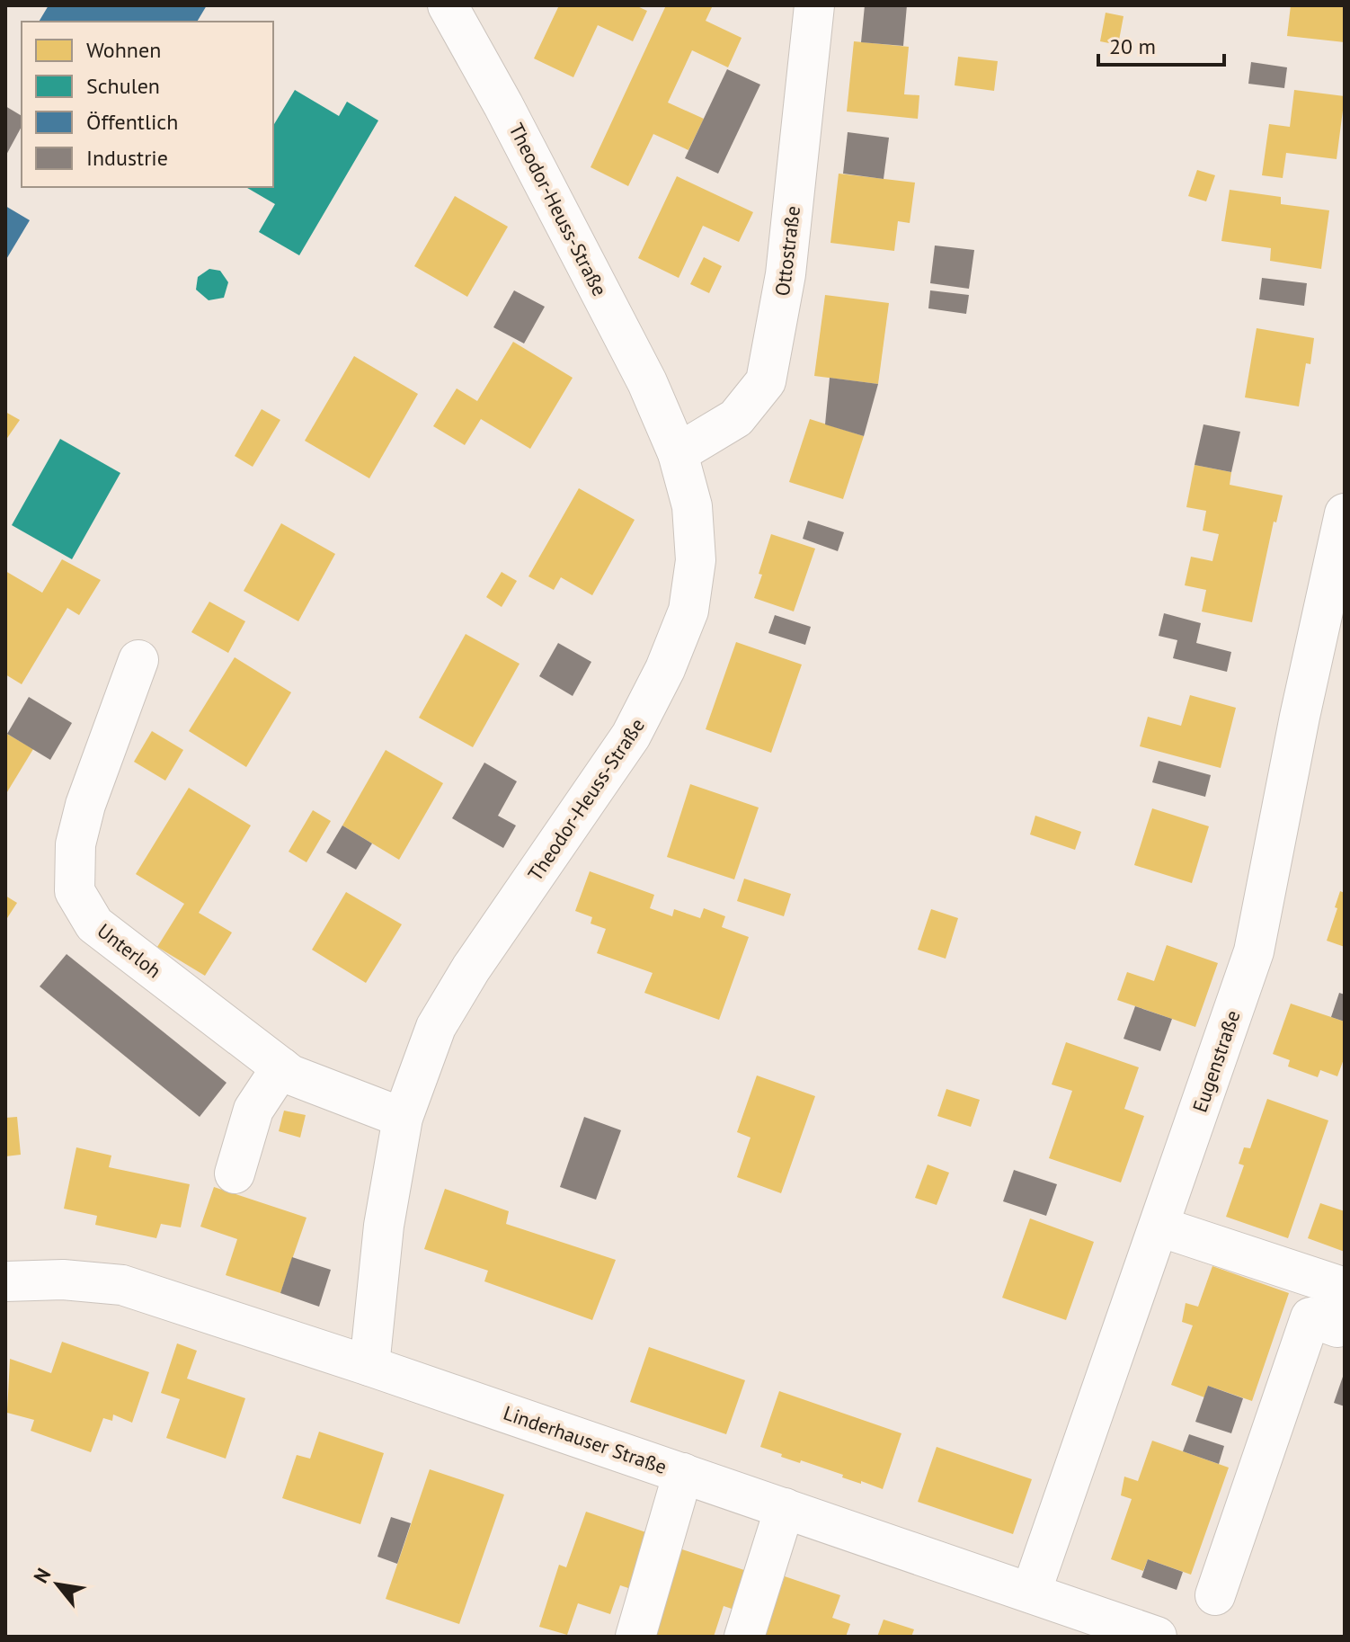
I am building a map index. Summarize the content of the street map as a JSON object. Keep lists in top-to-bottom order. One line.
{"streets":{"street":["Theodor-Heuss-Straße","Ottostraße","Unterloh","Eugenstraße","Linderhauser Straße"]},"crossings":[["Theodor-Heuss-Straße","Ottostraße"],["Theodor-Heuss-Straße","Unterloh"],["Theodor-Heuss-Straße","Linderhauser Straße"],["Eugenstraße","Linderhauser Straße"]],"legend":["Wohnen","Schulen","Öffentlich","Industrie"],"scale_bar":"20 m","north":"top left"}
